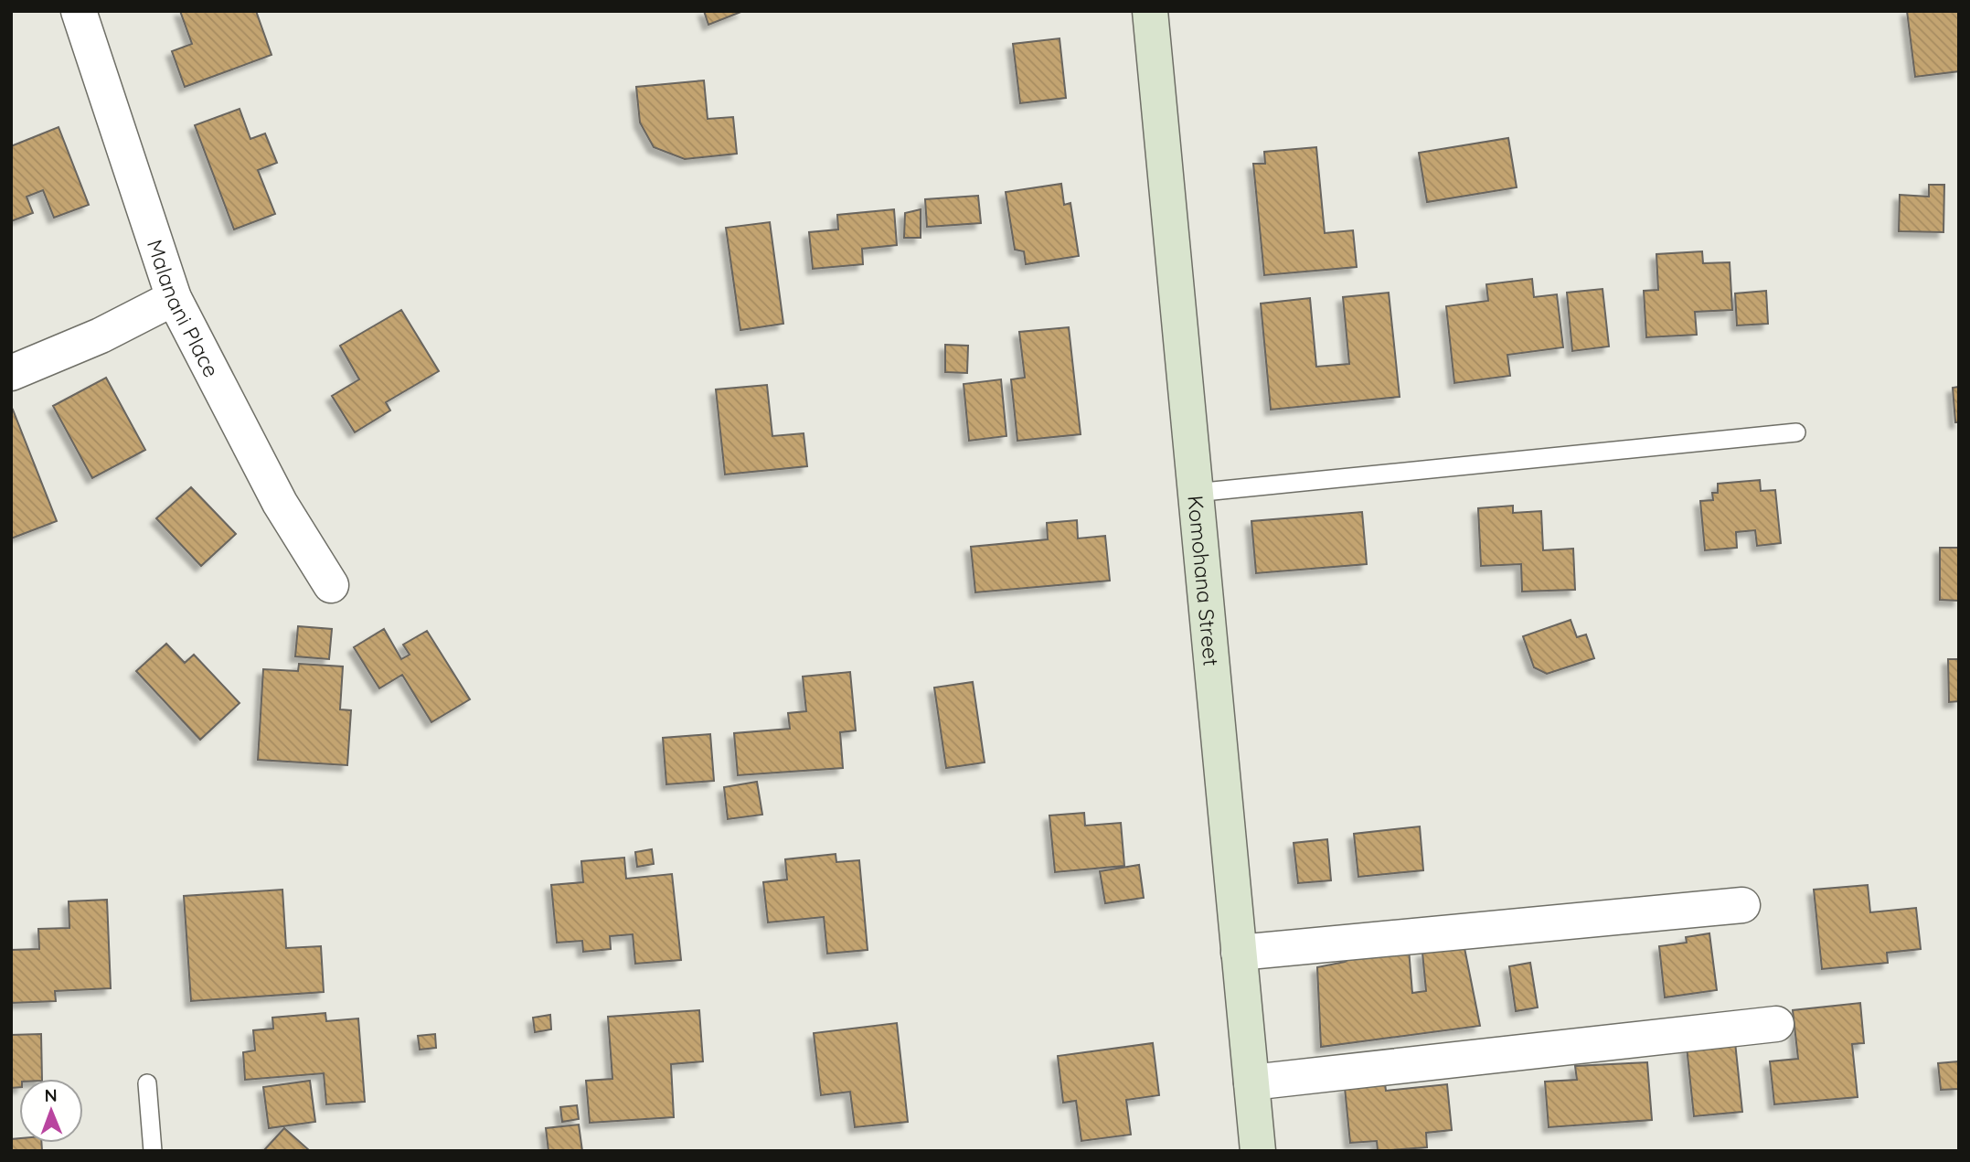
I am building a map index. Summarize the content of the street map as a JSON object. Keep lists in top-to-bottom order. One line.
{"streets":{"street":["Malanani Place","Komohana Street"]},"north":"top"}
